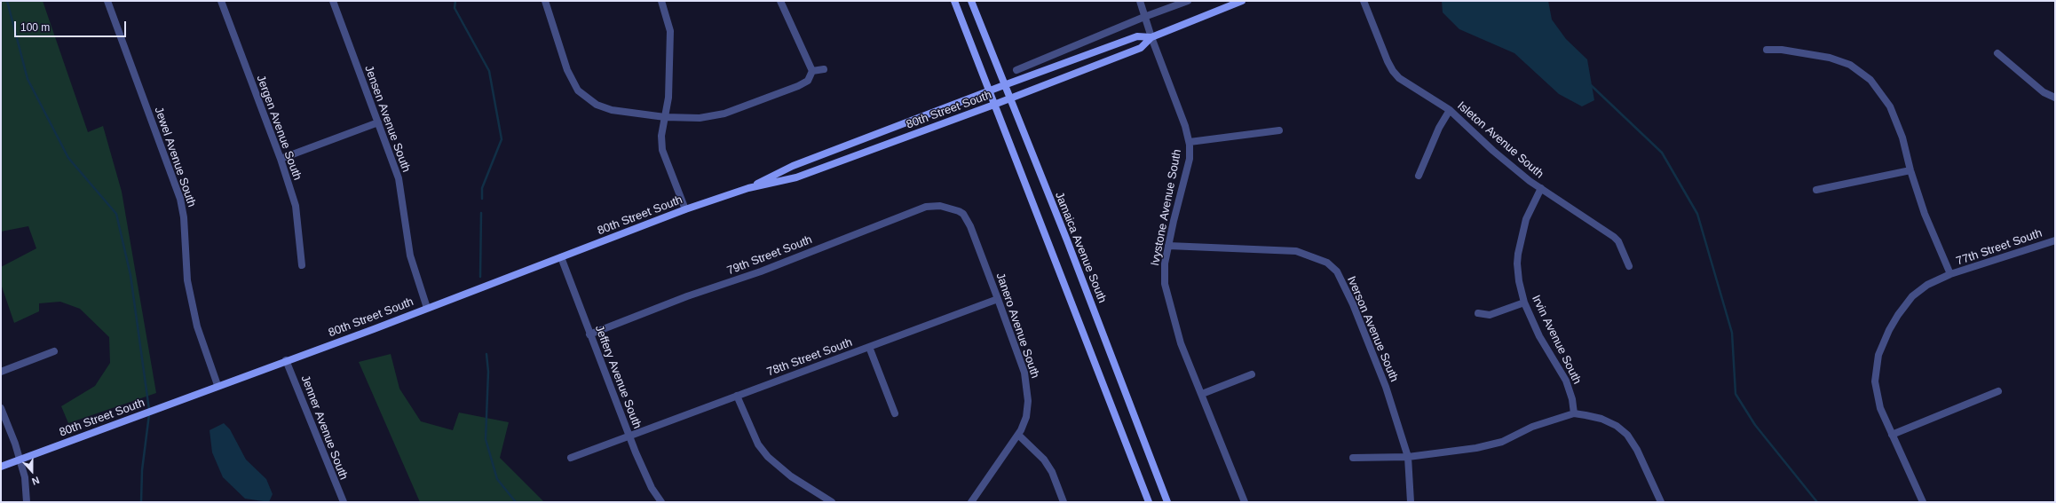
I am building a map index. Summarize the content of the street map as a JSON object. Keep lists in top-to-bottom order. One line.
{"streets":{"main road":["80th Street South","Jamaica Avenue South"],"street":["Jensen Avenue South","Jergen Avenue South","Isleton Avenue South","Jewel Avenue South","Ivystone Avenue South","77th Street South","79th Street South","Janero Avenue South","Iverson Avenue South","Irvin Avenue South","78th Street South","Jeffery Avenue South","Jenner Avenue South"]},"crossings":[["80th Street South","Jensen Avenue South"],["80th Street South","Jewel Avenue South"],["80th Street South","Ivystone Avenue South"],["80th Street South","Jamaica Avenue South"],["80th Street South","Jeffery Avenue South"],["80th Street South","Jenner Avenue South"],["Isleton Avenue South","Irvin Avenue South"],["Ivystone Avenue South","Iverson Avenue South"],["79th Street South","Janero Avenue South"],["79th Street South","Jeffery Avenue South"],["Janero Avenue South","78th Street South"],["78th Street South","Jeffery Avenue South"]],"scale_bar":"100 m","north":"bottom"}
